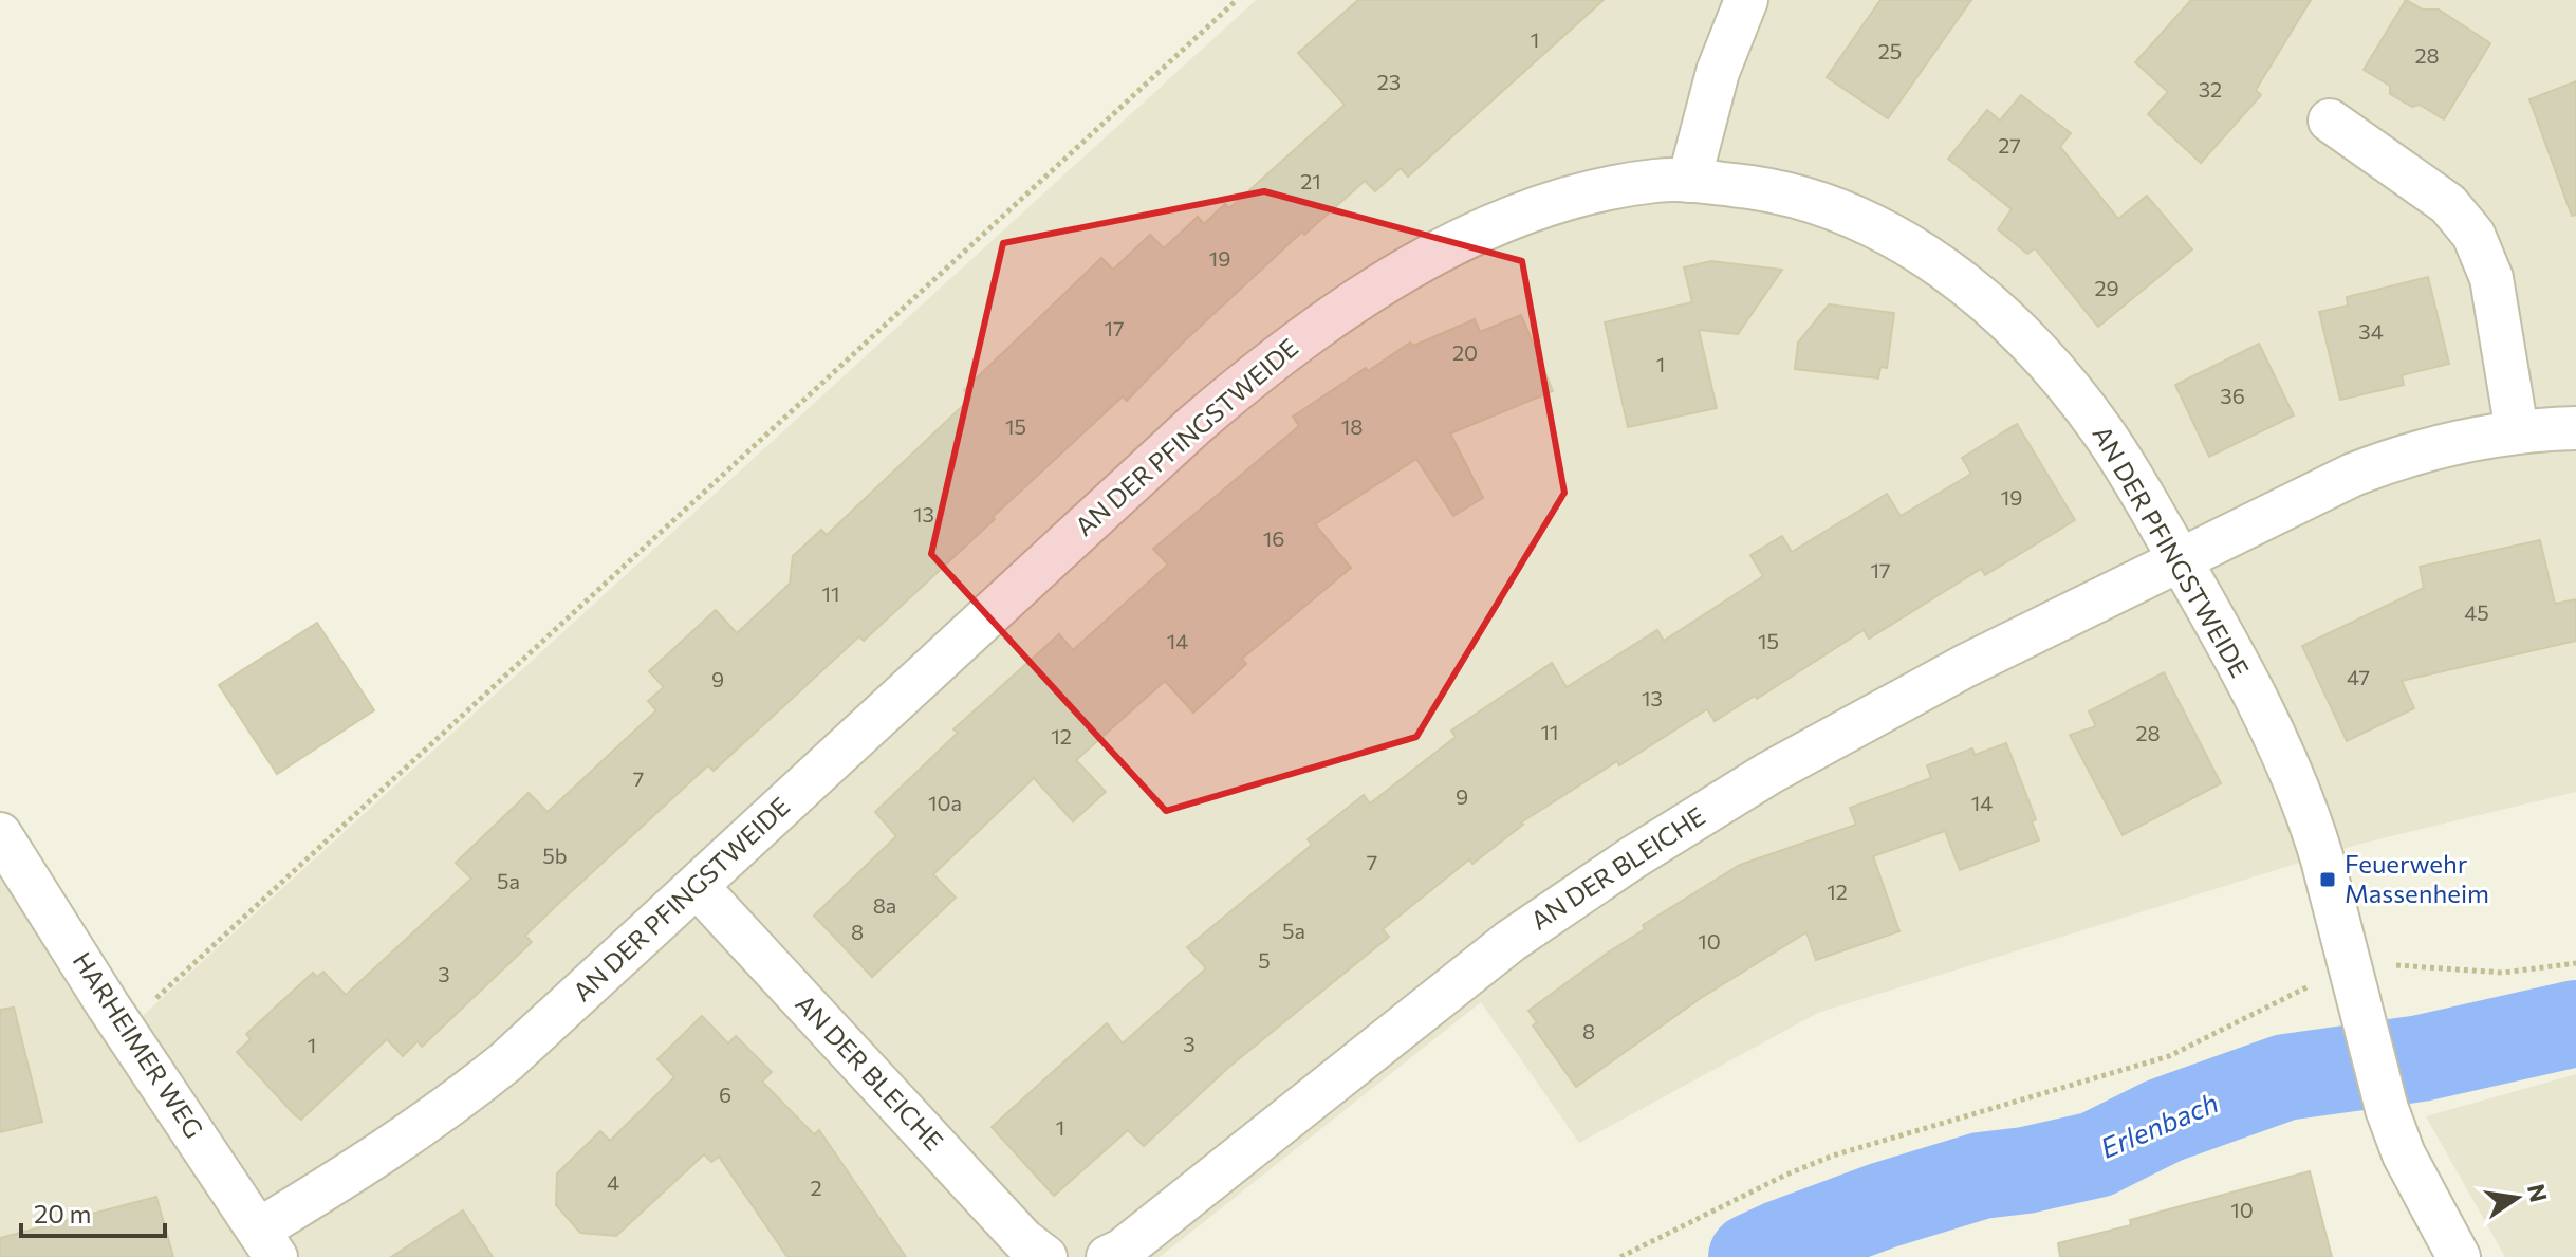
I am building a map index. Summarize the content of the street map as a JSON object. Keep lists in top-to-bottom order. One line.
{"streets":{"street":["AN DER PFINGSTWEIDE","AN DER BLEICHE","HARHEIMER WEG"]},"crossings":[["AN DER PFINGSTWEIDE","AN DER BLEICHE"],["AN DER PFINGSTWEIDE","HARHEIMER WEG"]],"water":["Erlenbach"],"places":{"transit":["Feuerwehr Massenheim"]},"house_numbers":["1","25","28","23","32","27","21","19","29","17","34","20","1","36","15","18","19","13","16","17","11","45","14","15","47","9","13","11","28","12","7","9","10a","14","5b","7","5a","12","8a","5a","8","10","5","3","8","3","1","6","1","4","2","10"],"scale_bar":"20 m","north":"right"}
